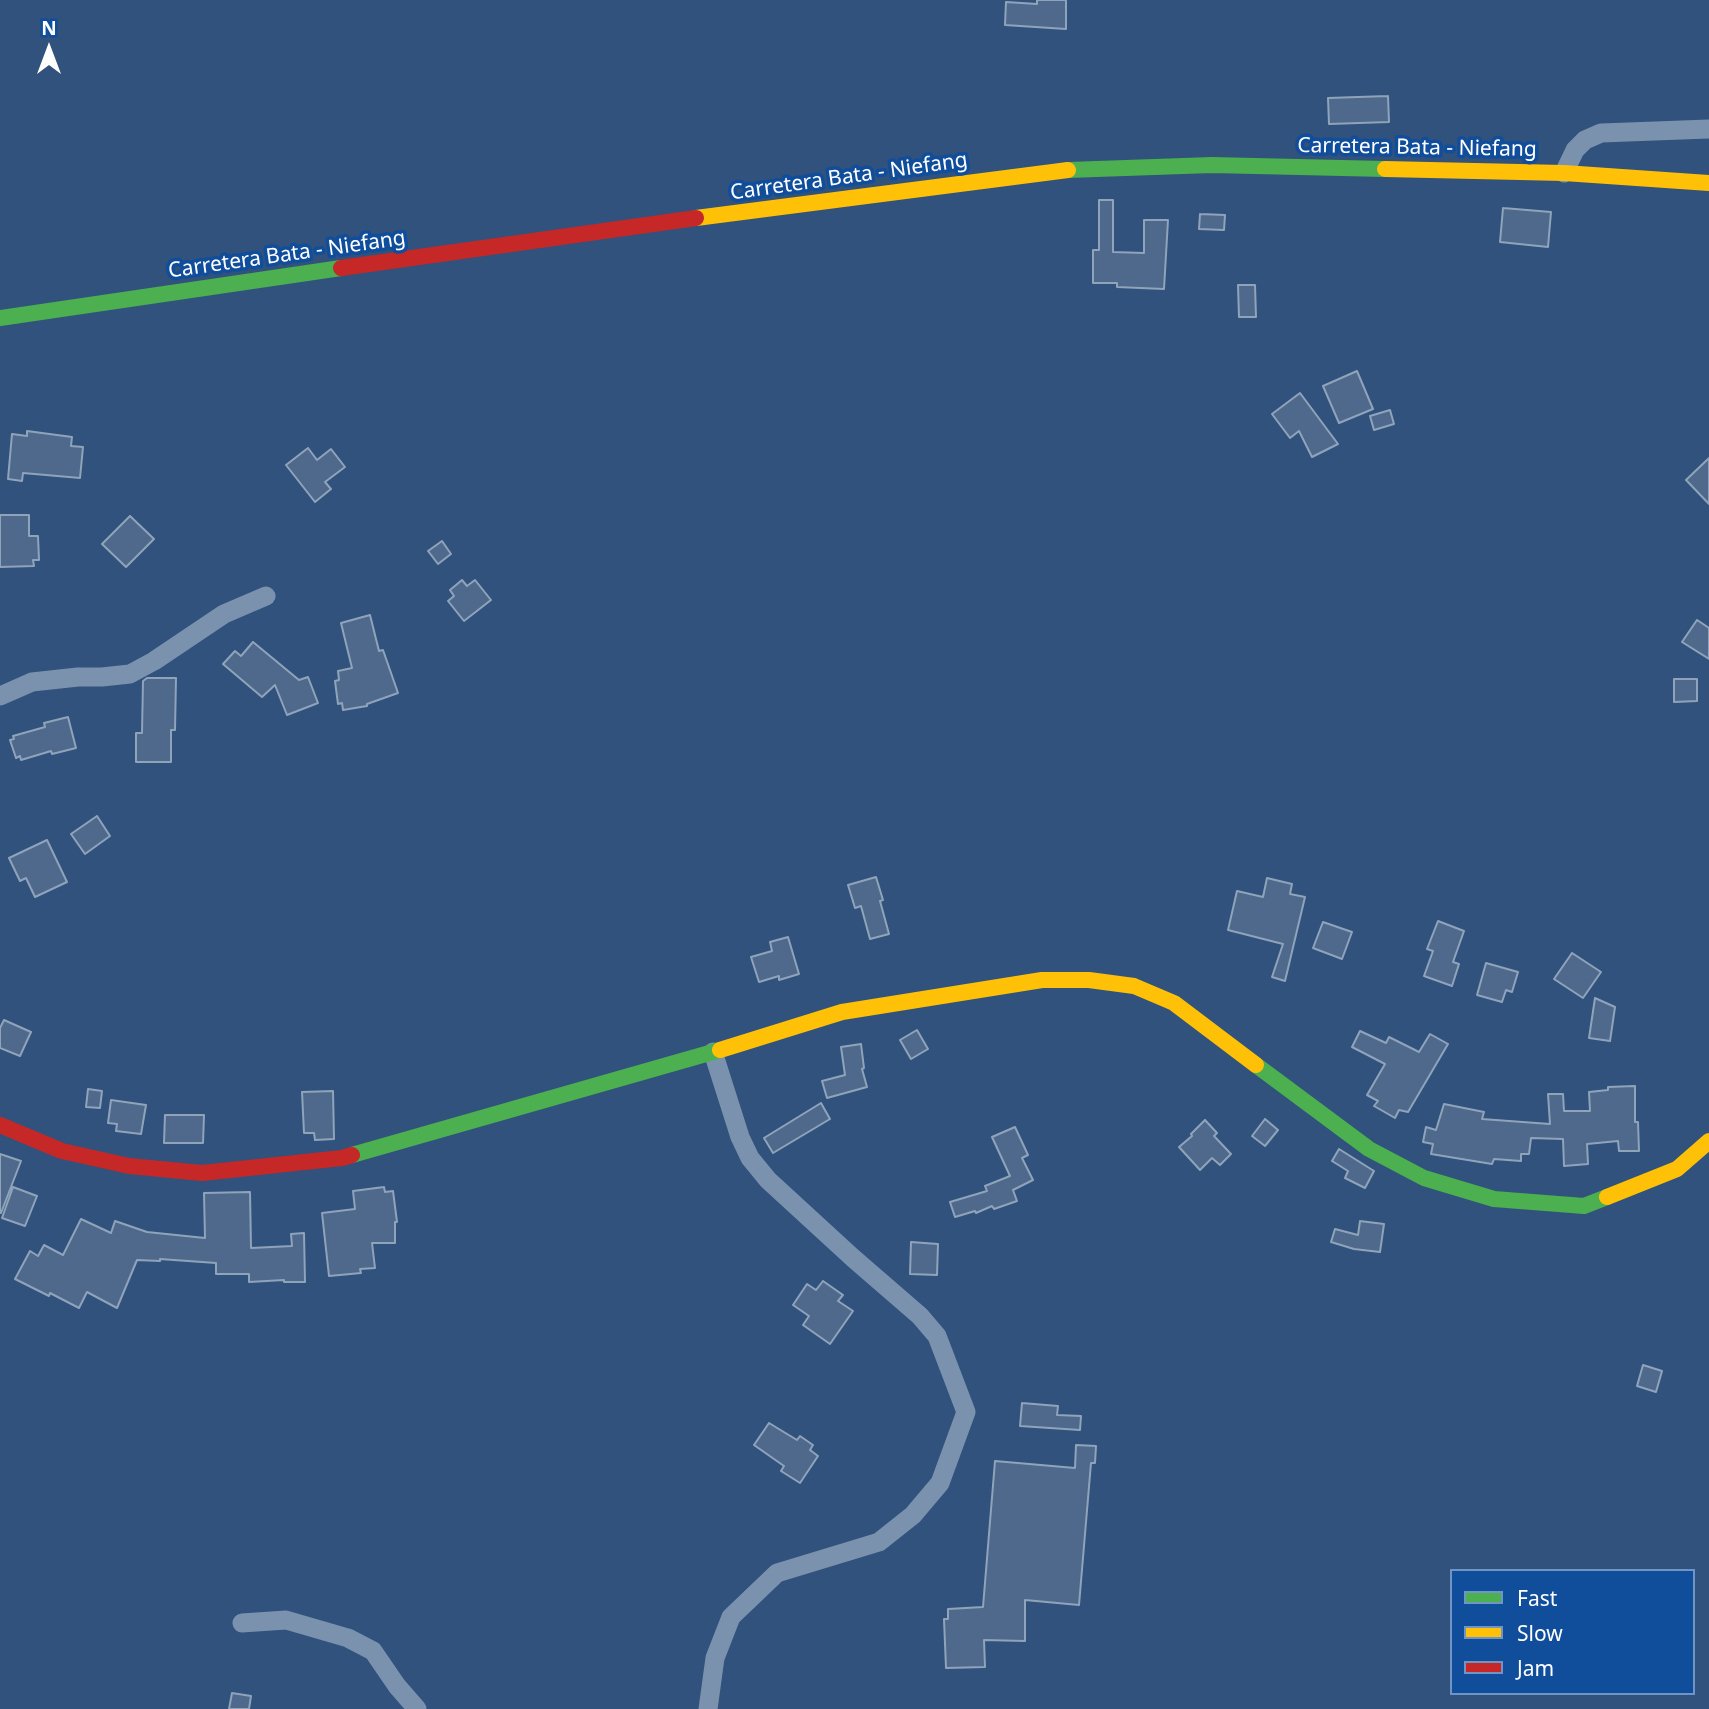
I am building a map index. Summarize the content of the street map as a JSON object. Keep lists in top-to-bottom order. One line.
{"streets":{"street":["Carretera Bata - Niefang"]},"legend":["Fast","Slow","Jam"],"north":"top"}
